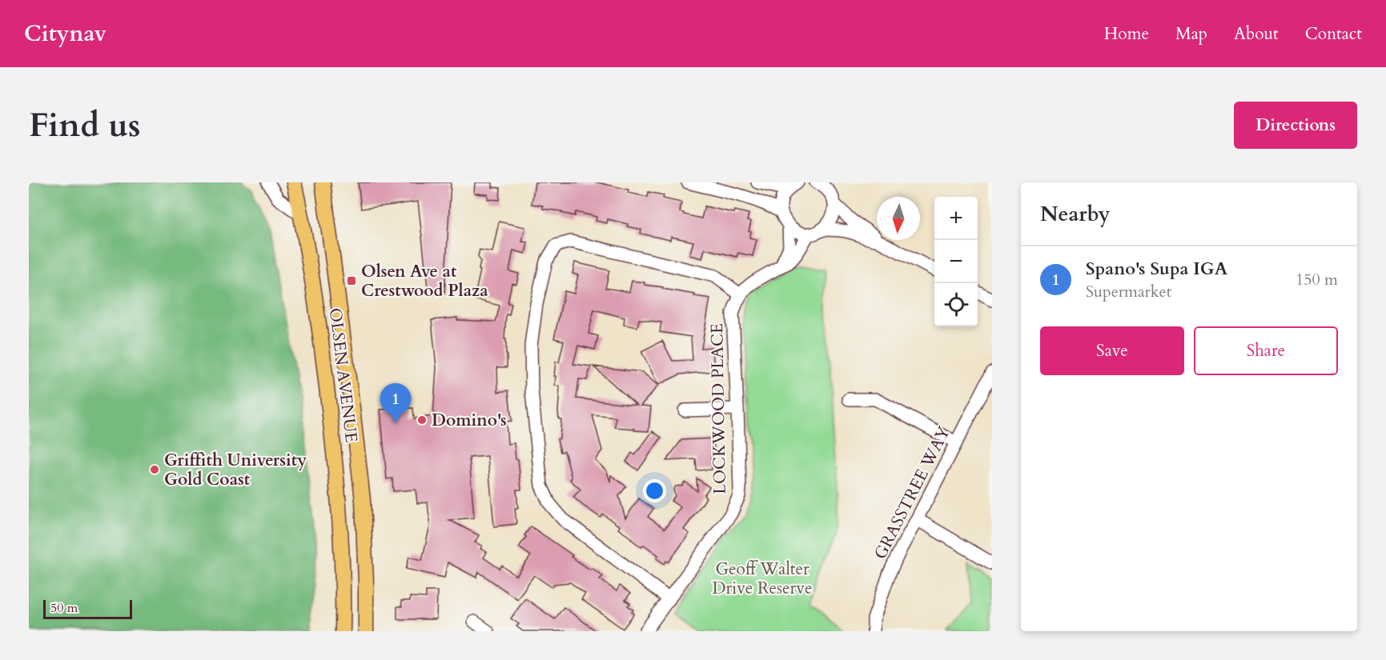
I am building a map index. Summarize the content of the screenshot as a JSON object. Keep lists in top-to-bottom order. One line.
{"streets":{"main road":["OLSEN AVENUE"],"street":["LOCKWOOD PLACE","GRASSTREE WAY"]},"parks":["Geoff Walter Drive Reserve"],"places":{"transit":["Olsen Ave at Crestwood Plaza"],"other":["Domino's","Griffith University Gold Coast"]},"scale_bar":"50 m","north":"bottom","page":{"header":"Citynav","nav":["Home","Map","About","Contact"],"buttons":["Directions",["Save","Share"]],"title":"Find us","heading":"Nearby","map_buttons":["+","−"],"list":[{"mark":"1","name":"Spano's Supa IGA","note":"Supermarket","value":"150 m"}],"pins":"1","scale":"50 m"}}
